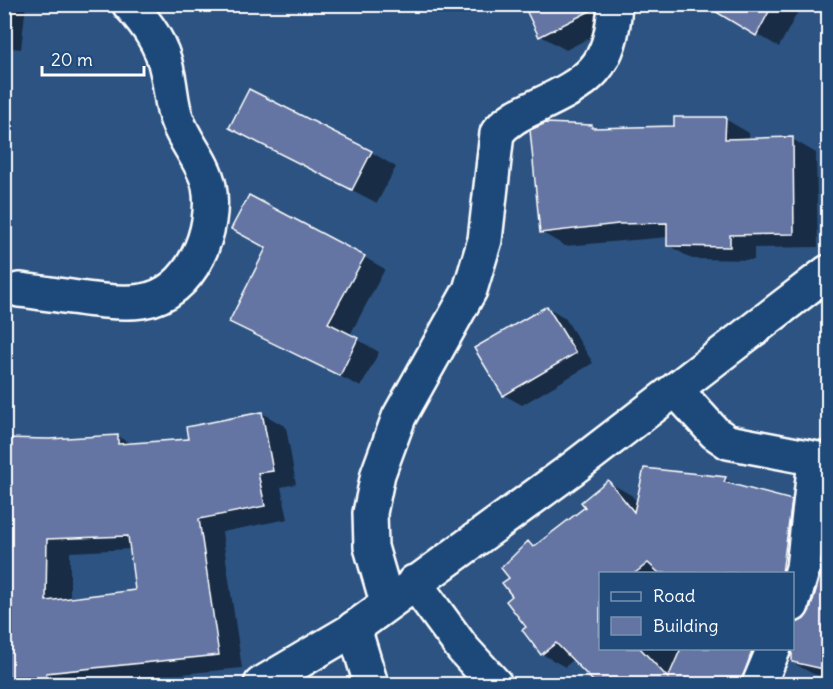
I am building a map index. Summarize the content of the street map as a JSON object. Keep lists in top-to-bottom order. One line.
{"legend":["Road","Building"],"scale_bar":"20 m"}
